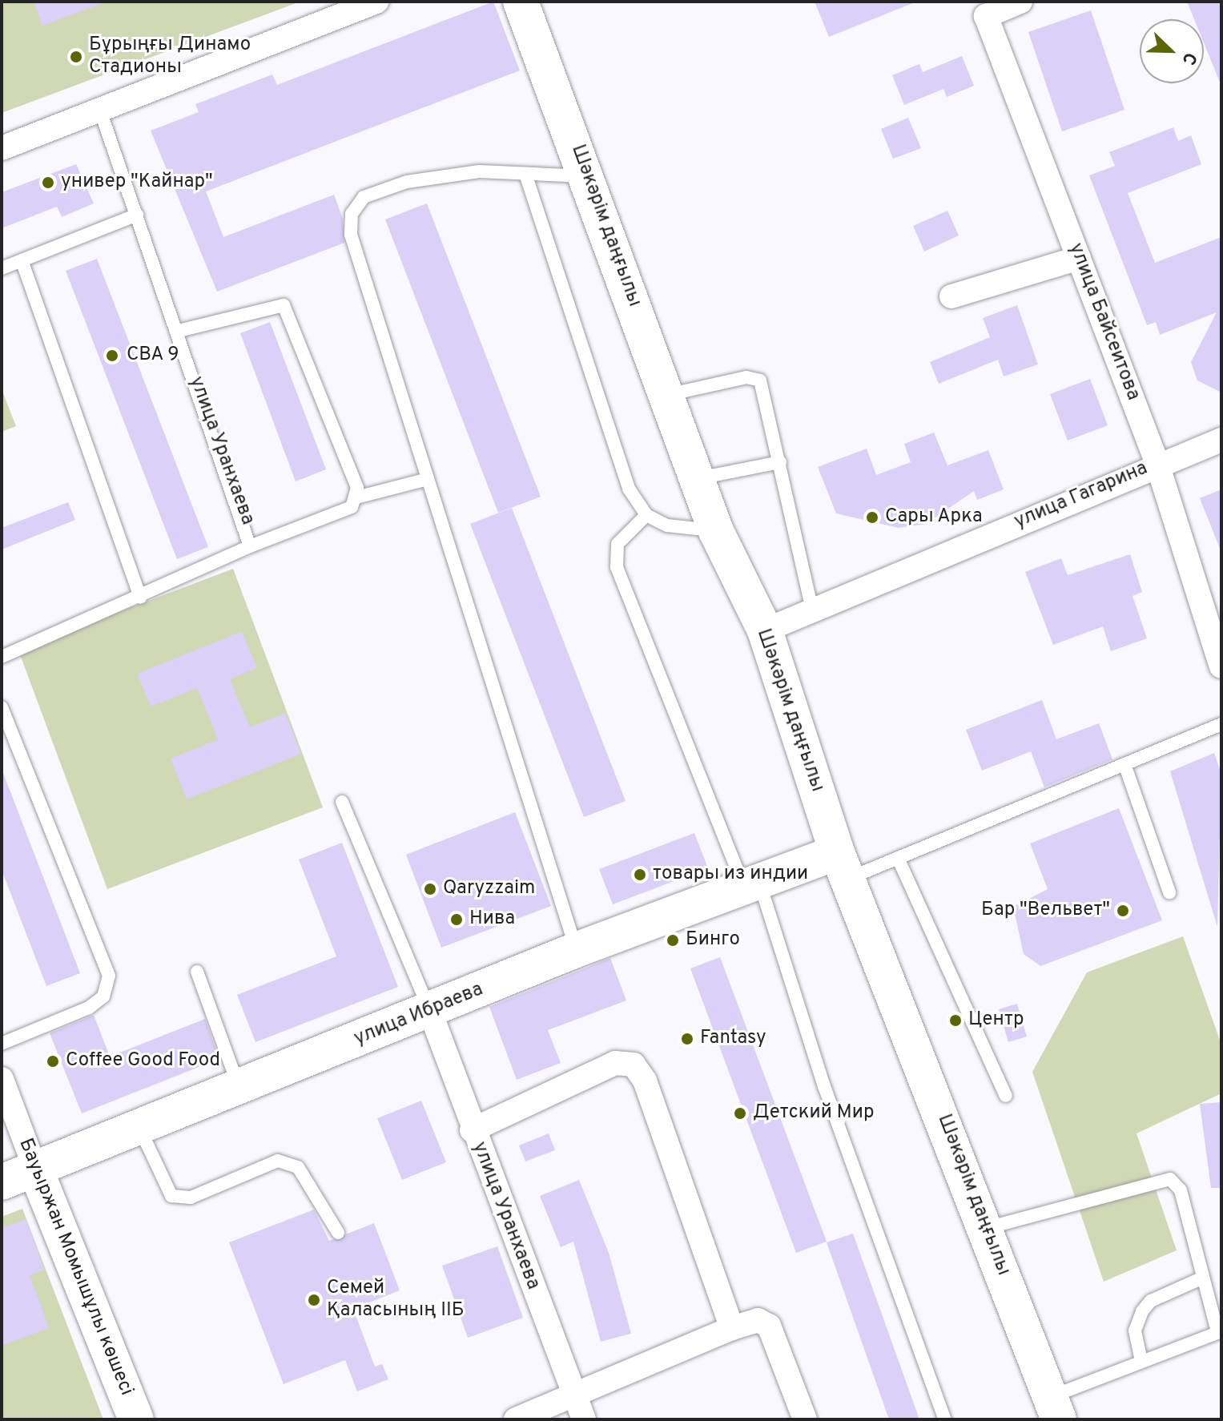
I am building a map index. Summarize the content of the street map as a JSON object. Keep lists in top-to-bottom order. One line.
{"streets":{"main road":["Шәкәрім даңғылы","улица Ибраева","Бауыржан Момышұлы көшесі"],"street":["улица Байсеитова","улица Уранхаева","улица Гагарина"]},"crossings":[["Шәкәрім даңғылы","улица Гагарина"],["Шәкәрім даңғылы","улица Ибраева"],["улица Байсеитова","улица Гагарина"],["улица Уранхаева","улица Ибраева"],["улица Ибраева","Бауыржан Момышұлы көшесі"]],"places":["Бұрыңғы Динамо Стадионы","универ \"Кайнар\"","СВА 9","Сары Арка","товары из индии","Qaryzzaim","Бар \"Вельвет\"","Нива","Бинго","Центр","Fantasy","Coffee Good Food","Детский Мир","Семей Қаласының ІІБ"],"north":"bottom right"}
